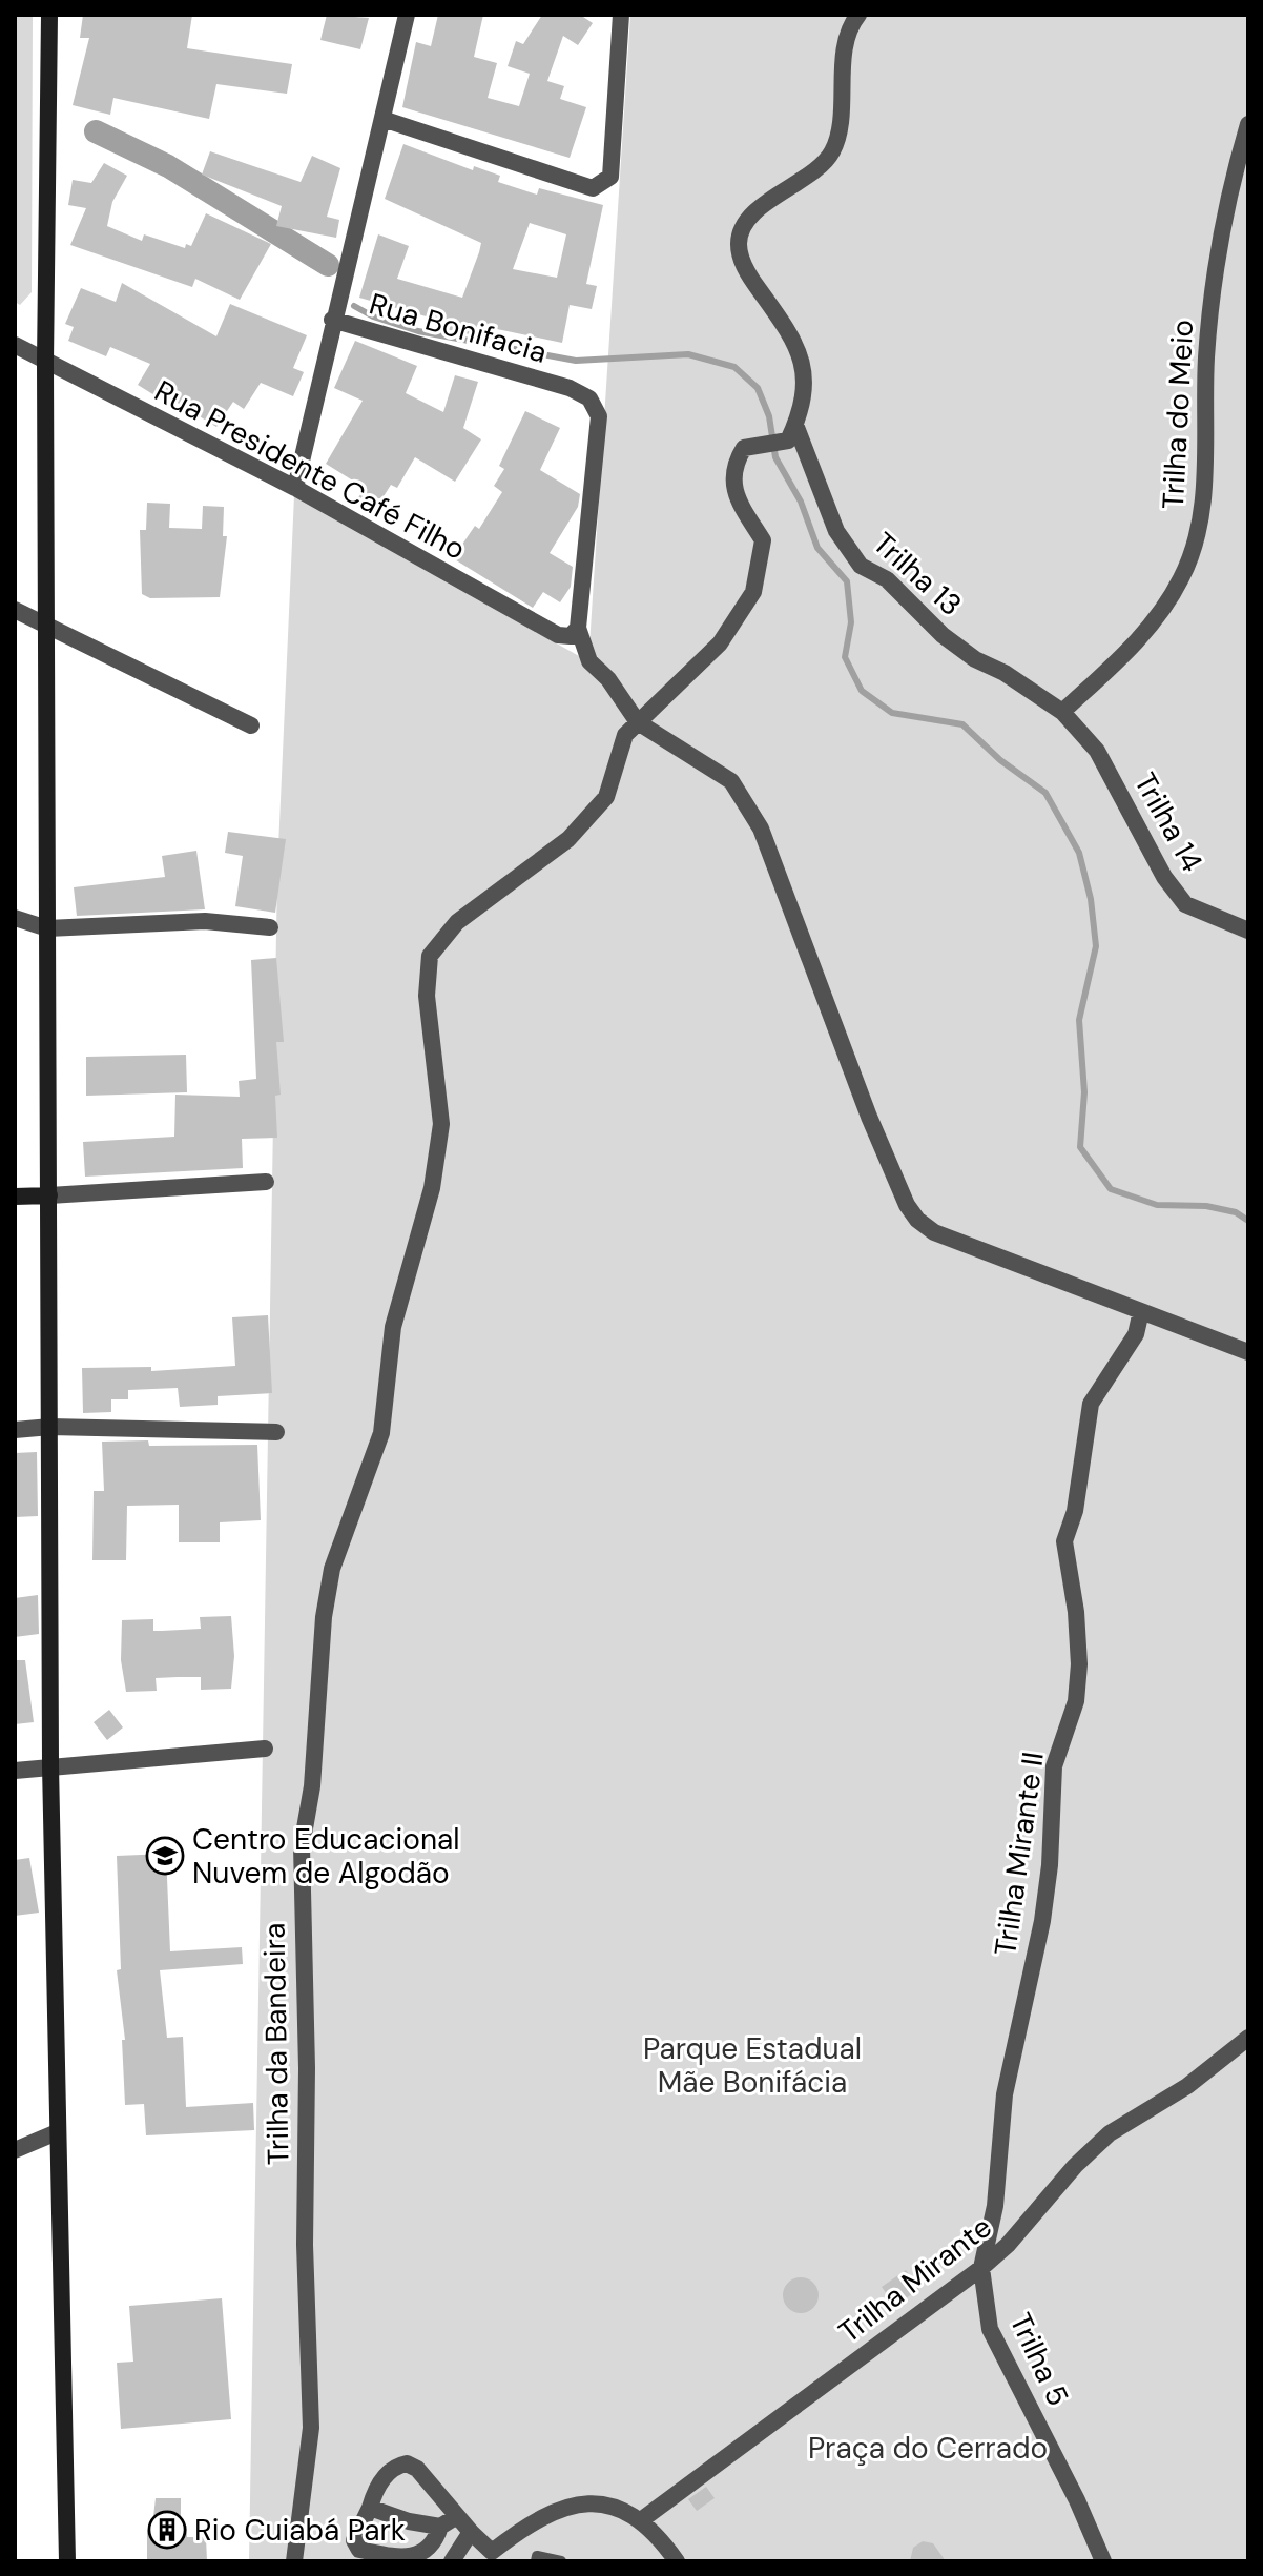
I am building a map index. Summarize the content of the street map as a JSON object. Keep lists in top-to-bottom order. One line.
{"streets":{"street":["Rua Bonifacia","Trilha do Meio","Rua Presidente Café Filho","Trilha 13","Trilha 14","Trilha Mirante II","Trilha da Bandeira","Trilha Mirante","Trilha 5"]},"crossings":[["Rua Bonifacia","Rua Presidente Café Filho"],["Trilha do Meio","Trilha 13"],["Trilha do Meio","Trilha 14"],["Trilha 13","Trilha 14"],["Trilha 13","Trilha da Bandeira"],["Trilha Mirante II","Trilha Mirante"],["Trilha Mirante II","Trilha 5"],["Trilha Mirante","Trilha 5"]],"parks":["Parque Estadual Mãe Bonifácia","Praça do Cerrado"],"places":{"school or university":["Centro Educacional Nuvem de Algodão"],"building":["Rio Cuiabá Park"]}}
